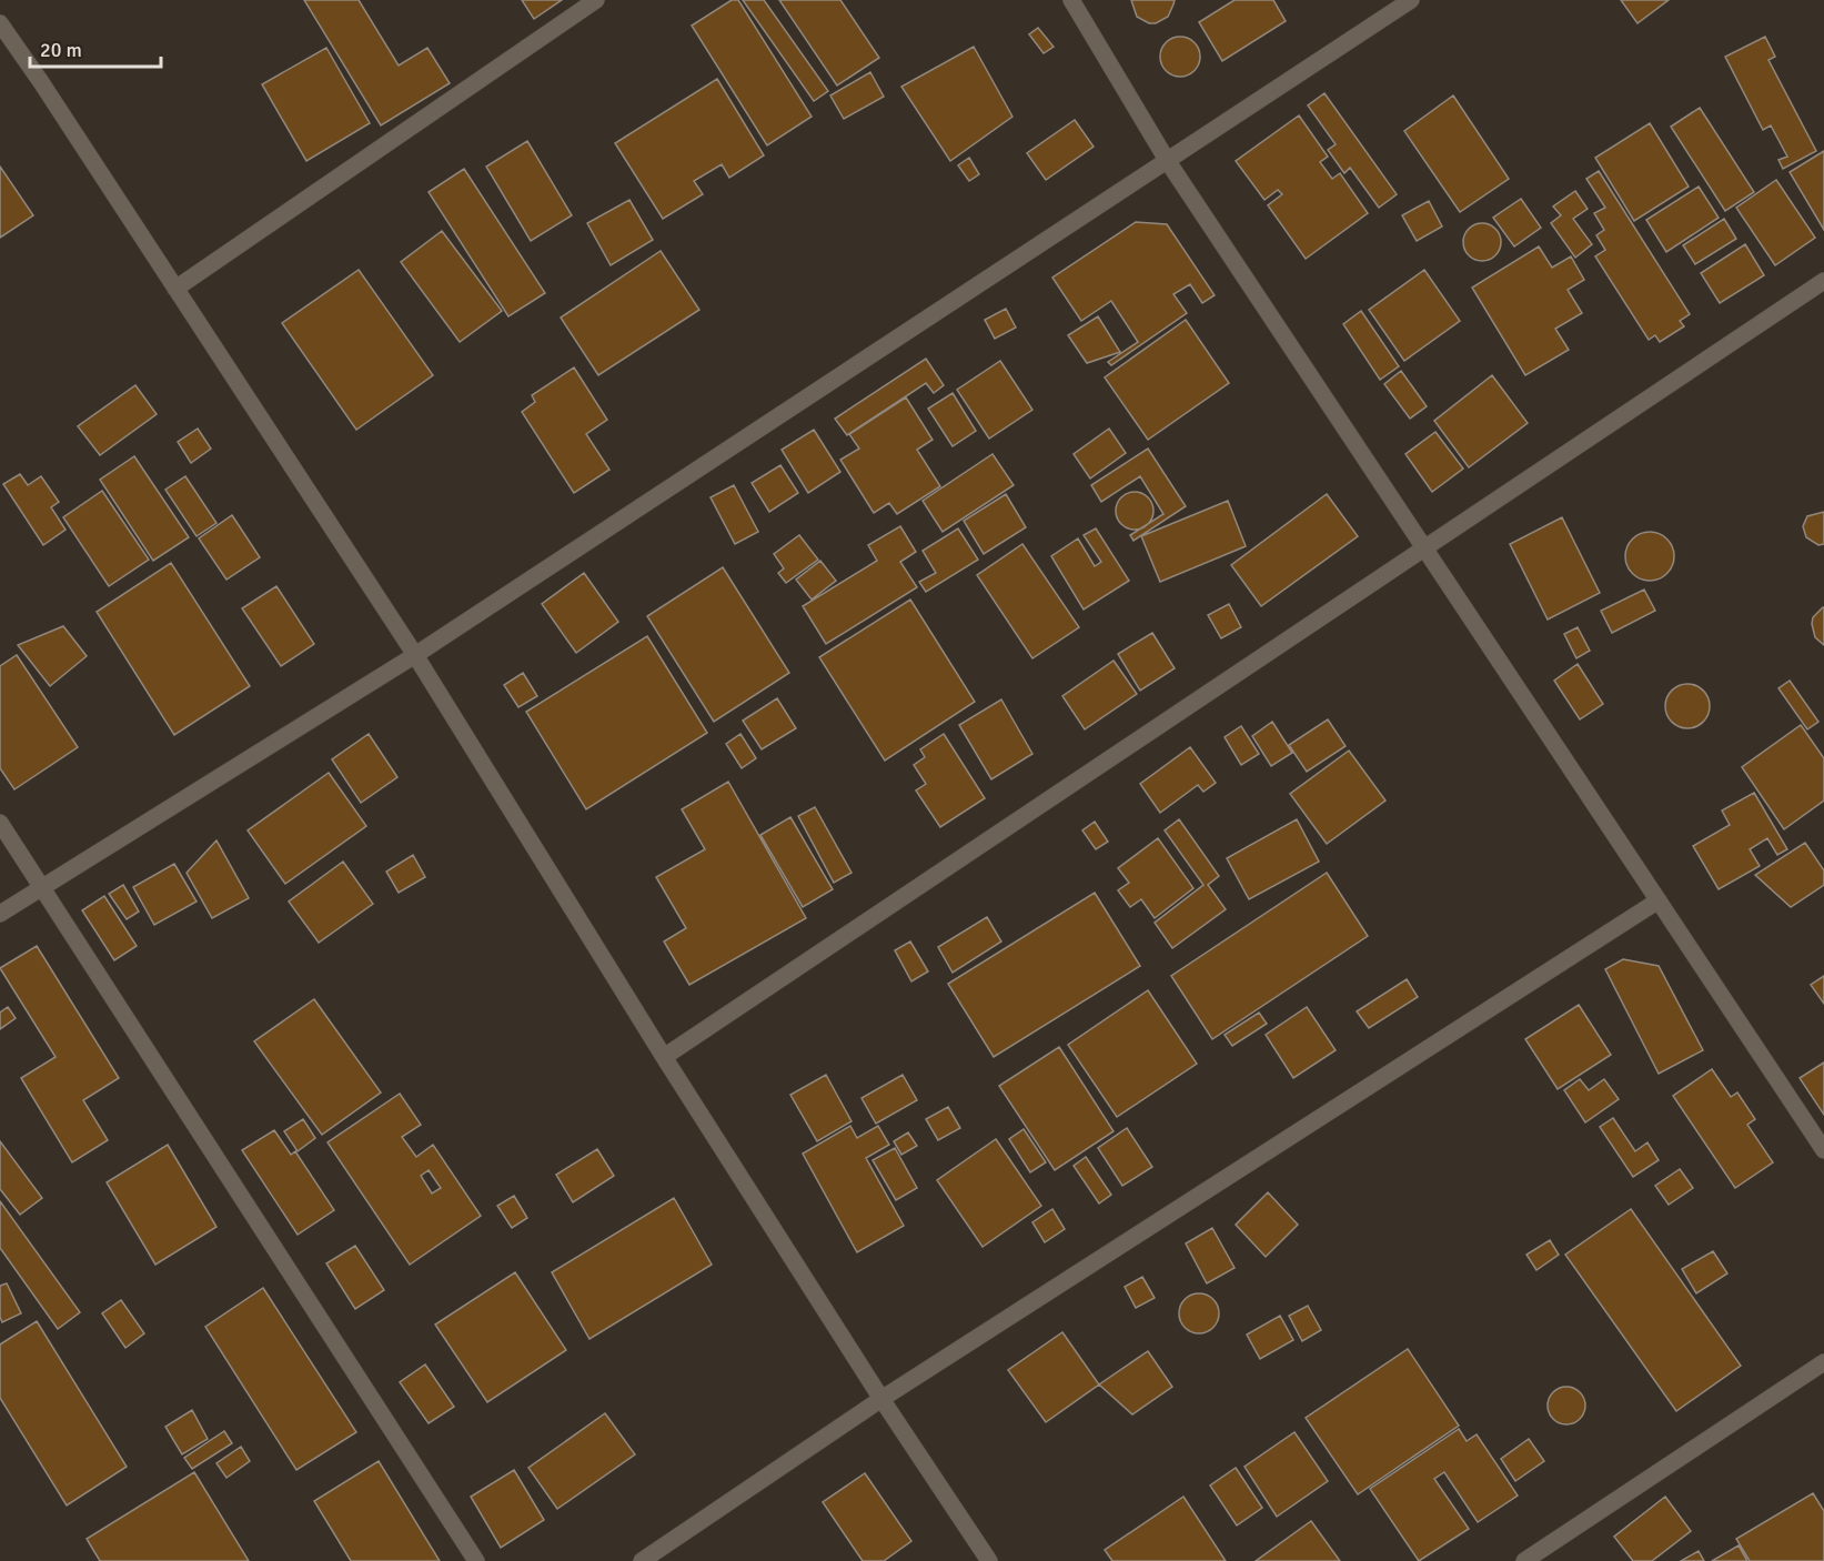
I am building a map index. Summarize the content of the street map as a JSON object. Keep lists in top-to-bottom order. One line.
{"scale_bar":"20 m"}
